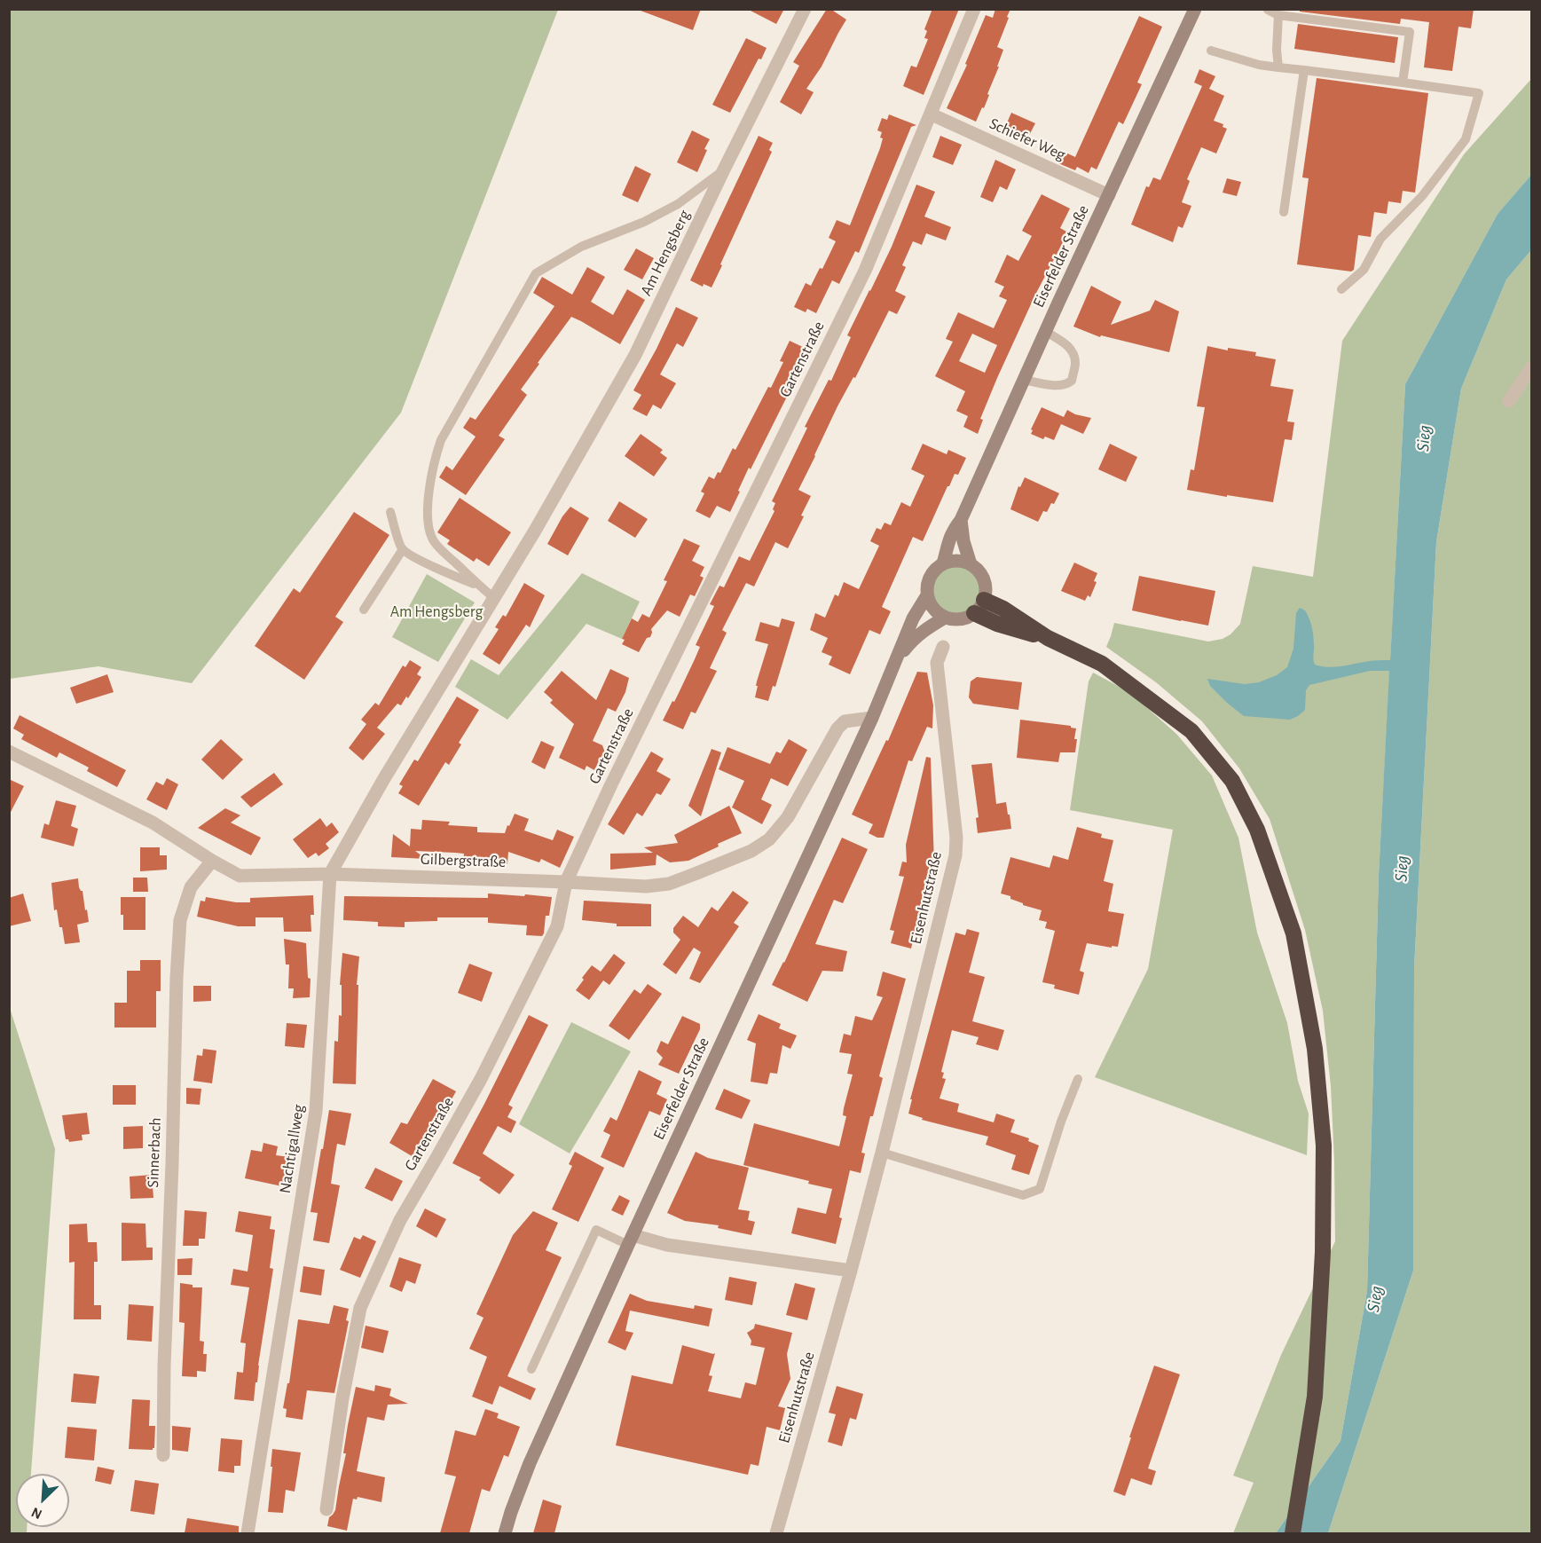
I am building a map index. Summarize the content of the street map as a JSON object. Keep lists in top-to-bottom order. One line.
{"streets":{"main road":["Eiserfelder Straße"],"street":["Schiefer Weg","Am Hengsberg","Gartenstraße","Gilbergstraße","Eisenhutstraße","Nachtigallweg","Sinnerbach"]},"crossings":[["Schiefer Weg","Eiserfelder Straße"],["Schiefer Weg","Gartenstraße"],["Am Hengsberg","Nachtigallweg"],["Eiserfelder Straße","Gilbergstraße"],["Gartenstraße","Gilbergstraße"],["Gilbergstraße","Nachtigallweg"],["Gilbergstraße","Sinnerbach"]],"water":["Sieg"],"parks":["Am Hengsberg"],"north":"bottom left"}
